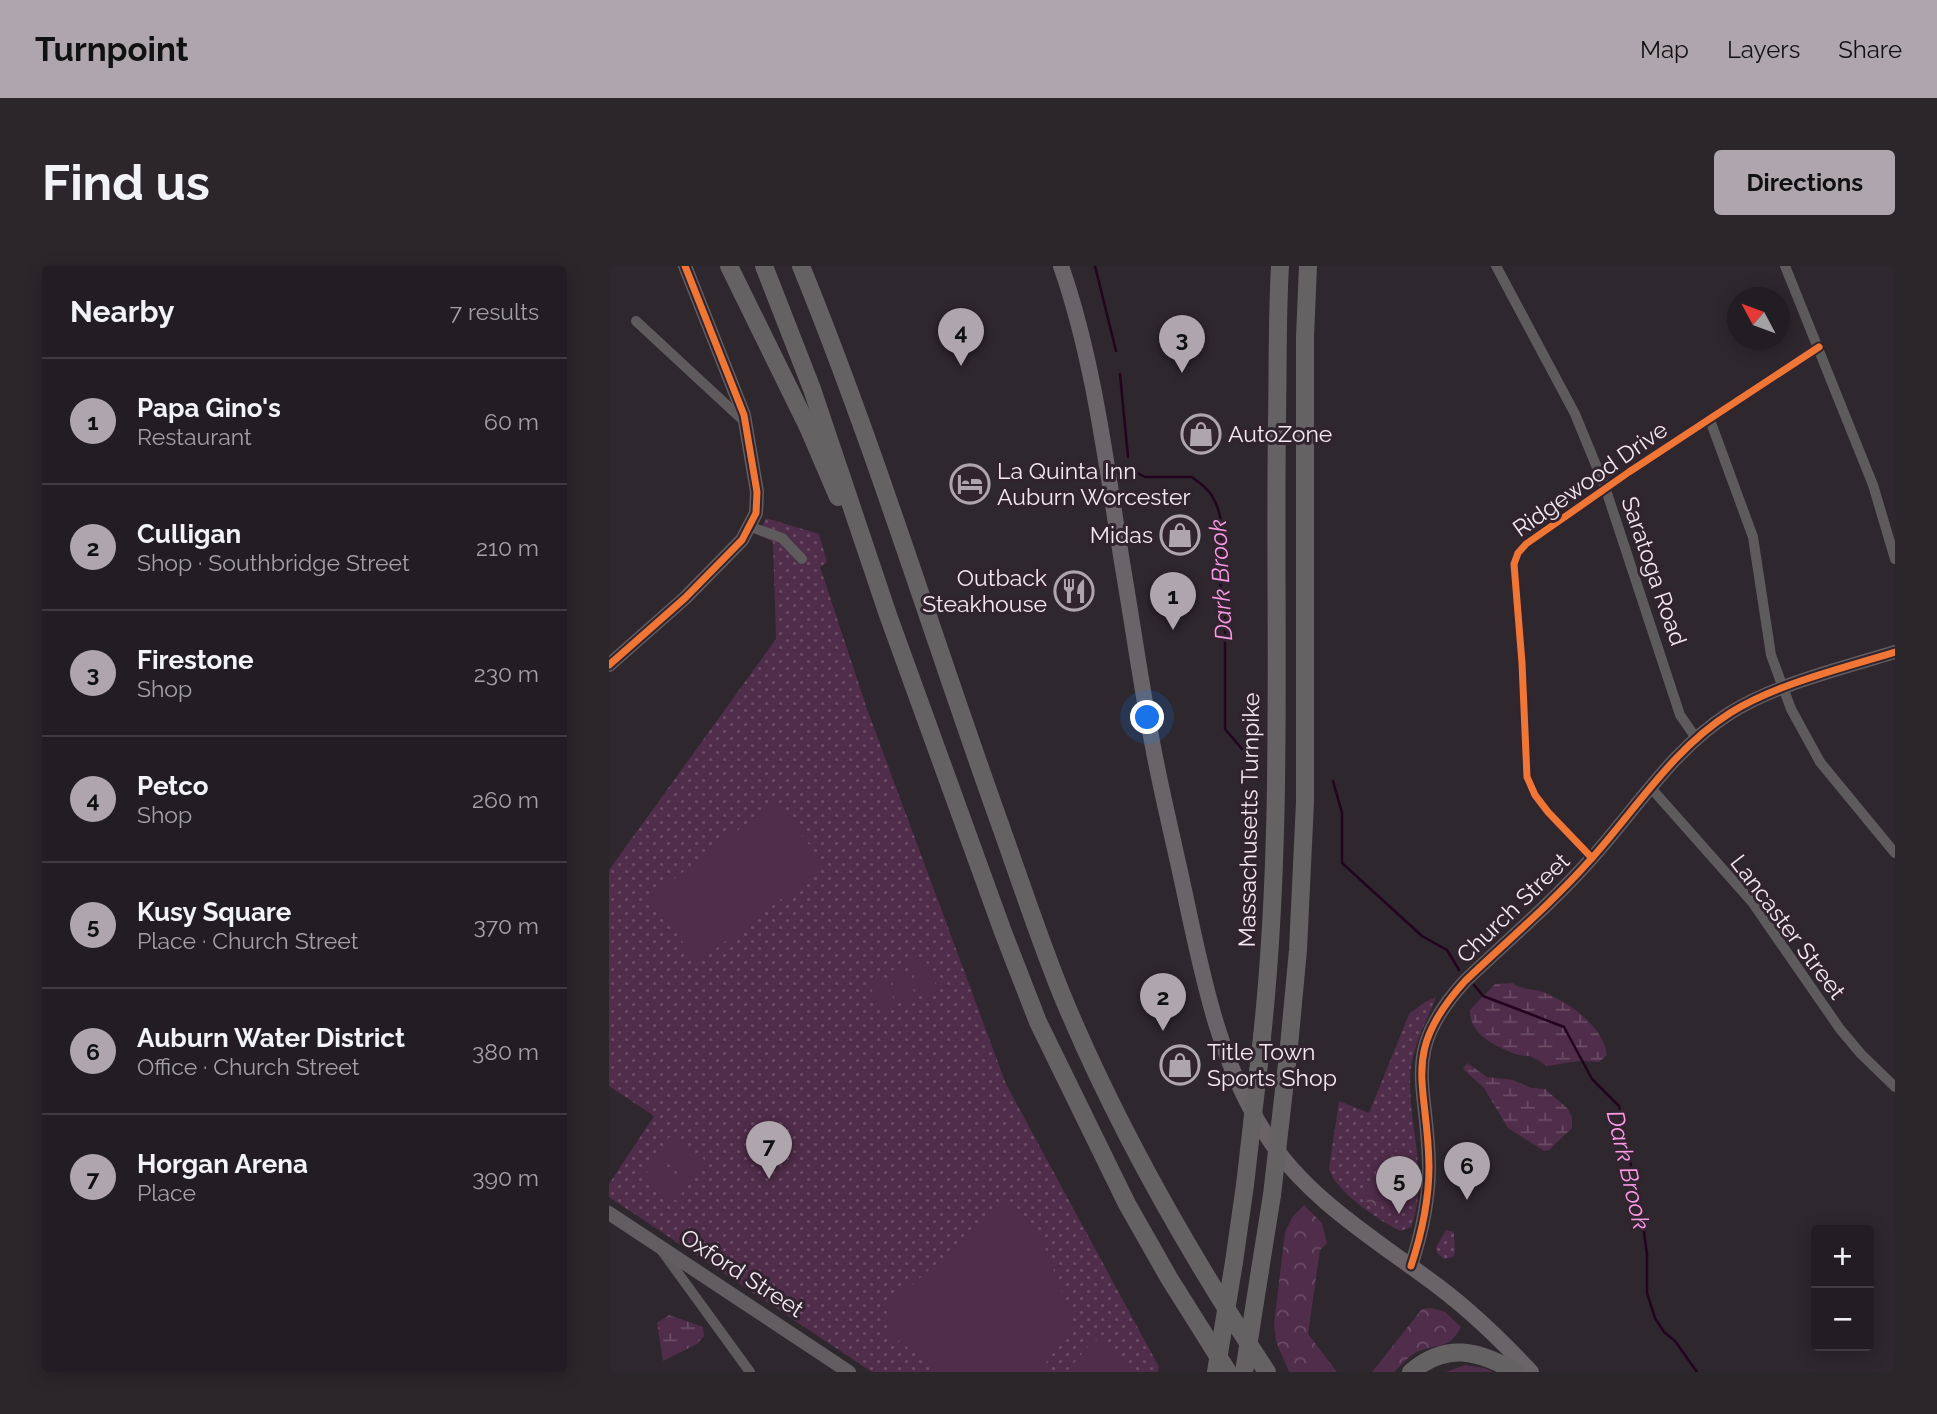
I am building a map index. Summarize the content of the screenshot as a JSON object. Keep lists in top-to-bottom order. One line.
{"streets":{"highway":["Massachusetts Turnpike"],"street":["Ridgewood Drive","Saratoga Road","Church Street","Lancaster Street","Oxford Street"]},"crossings":[["Ridgewood Drive","Saratoga Road"],["Ridgewood Drive","Church Street"],["Saratoga Road","Church Street"],["Church Street","Lancaster Street"]],"water":["Dark Brook"],"places":{"shop":["AutoZone","Midas","Title Town Sports Shop"],"hotel":["La Quinta Inn Auburn Worcester"],"restaurant":["Outback Steakhouse"]},"north":"top left","page":{"header":"Turnpoint","nav":["Map","Layers","Share"],"buttons":"Directions","title":"Find us","heading":["Nearby","7 results"],"pins":["4","3","1","2","7","6","5"],"list":[{"mark":"1","name":"Papa Gino's","note":"Restaurant","value":"60 m"},{"mark":"2","name":"Culligan","note":"Shop · Southbridge Street","value":"210 m"},{"mark":"3","name":"Firestone","note":"Shop","value":"230 m"},{"mark":"4","name":"Petco","note":"Shop","value":"260 m"},{"mark":"5","name":"Kusy Square","note":"Place · Church Street","value":"370 m"},{"mark":"6","name":"Auburn Water District","note":"Office · Church Street","value":"380 m"},{"mark":"7","name":"Horgan Arena","note":"Place","value":"390 m"}],"map_buttons":["+","−"]}}
